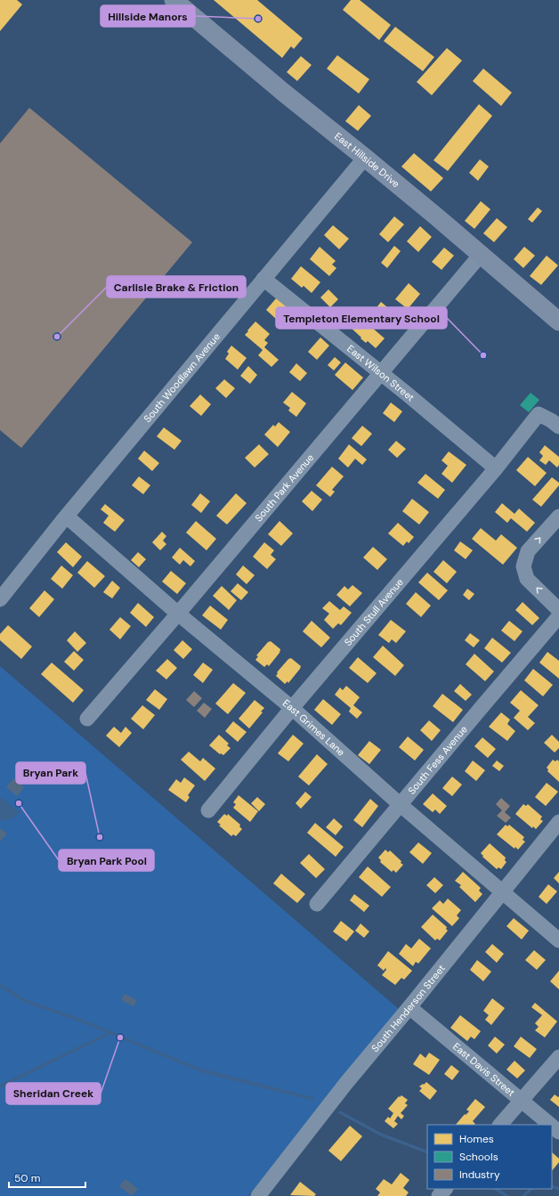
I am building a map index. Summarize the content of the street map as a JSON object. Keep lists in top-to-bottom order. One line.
{"streets":{"main road":["East Hillside Drive"],"street":["East Wilson Street","South Woodlawn Avenue","South Park Avenue","South Stull Avenue","East Grimes Lane","South Fess Avenue","South Henderson Street","East Davis Street"]},"crossings":[["East Hillside Drive","South Woodlawn Avenue"],["East Hillside Drive","South Park Avenue"],["East Wilson Street","South Woodlawn Avenue"],["East Wilson Street","South Park Avenue"],["East Wilson Street","South Stull Avenue"],["South Woodlawn Avenue","East Grimes Lane"],["South Park Avenue","East Grimes Lane"],["South Stull Avenue","East Grimes Lane"],["East Grimes Lane","South Fess Avenue"],["East Grimes Lane","South Henderson Street"],["South Henderson Street","East Davis Street"]],"places":["Hillside Manors","Carlisle Brake & Friction","Templeton Elementary School","Bryan Park Pool","Bryan Park","Sheridan Creek"],"legend":["Homes","Schools","Industry"],"scale_bar":"50 m"}
